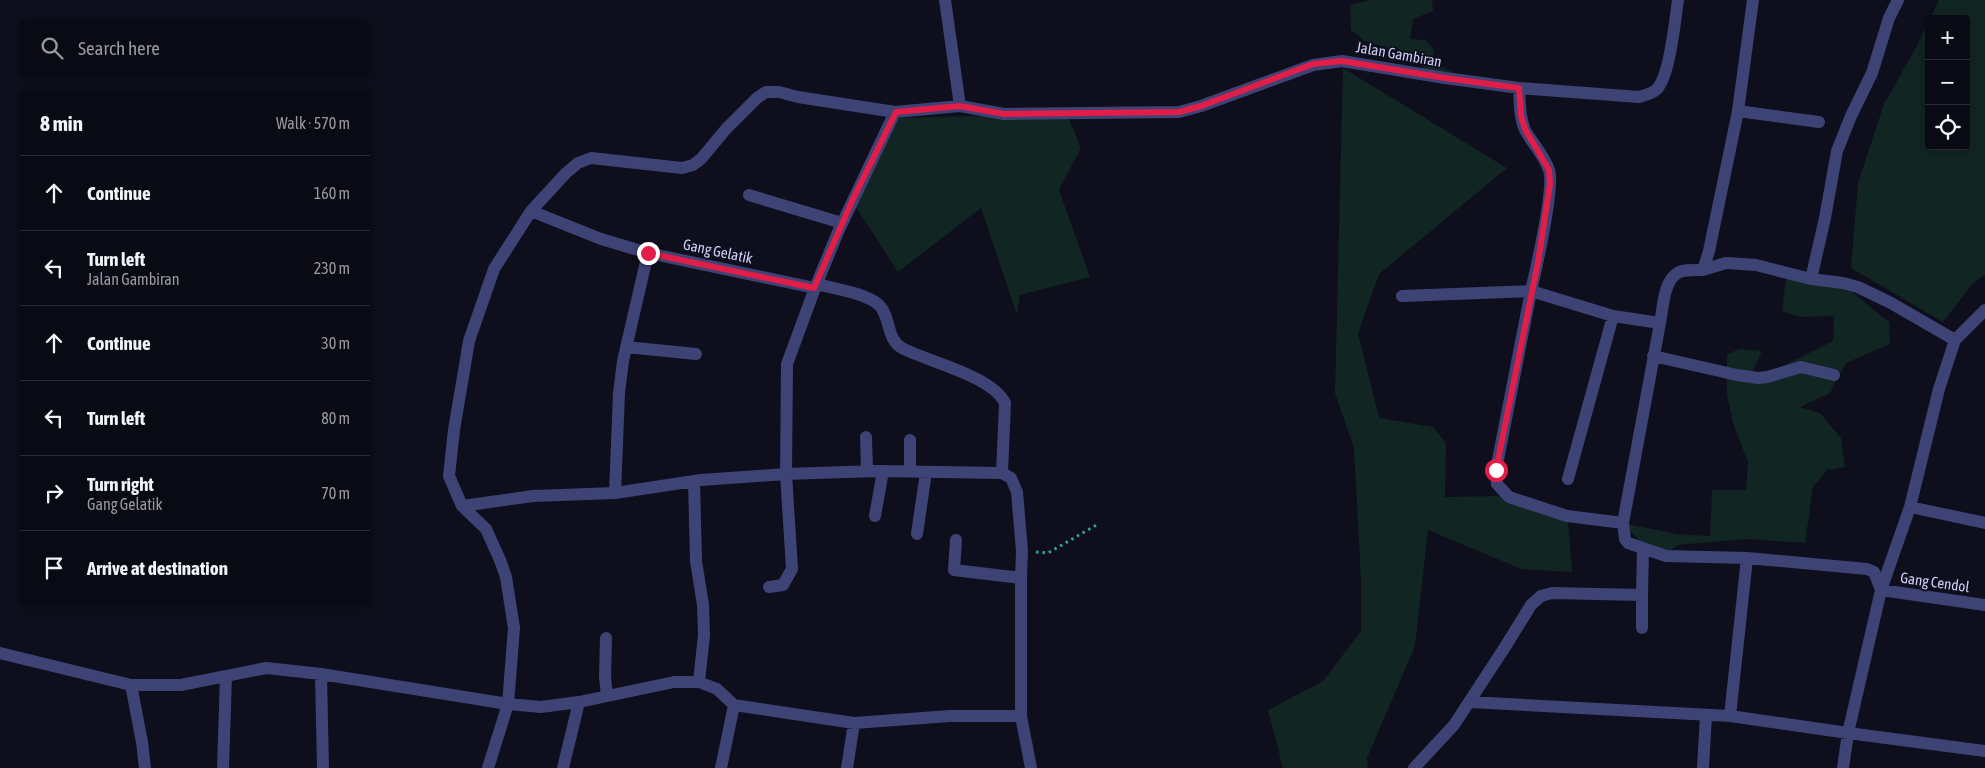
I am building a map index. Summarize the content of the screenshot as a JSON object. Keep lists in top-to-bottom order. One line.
{"streets":{"street":["Jalan Gambiran","Gang Gelatik","Gang Cendol"]},"crossings":[["Jalan Gambiran","Gang Gelatik"]],"page":{"map_buttons":["+","−"],"search":"Search here","heading":["8 min","Walk · 570 m"],"list":[["Continue","160 m"],["Turn left","Jalan Gambiran","230 m"],["Continue","30 m"],["Turn left","80 m"],["Turn right","Gang Gelatik","70 m"],"Arrive at destination"]}}
